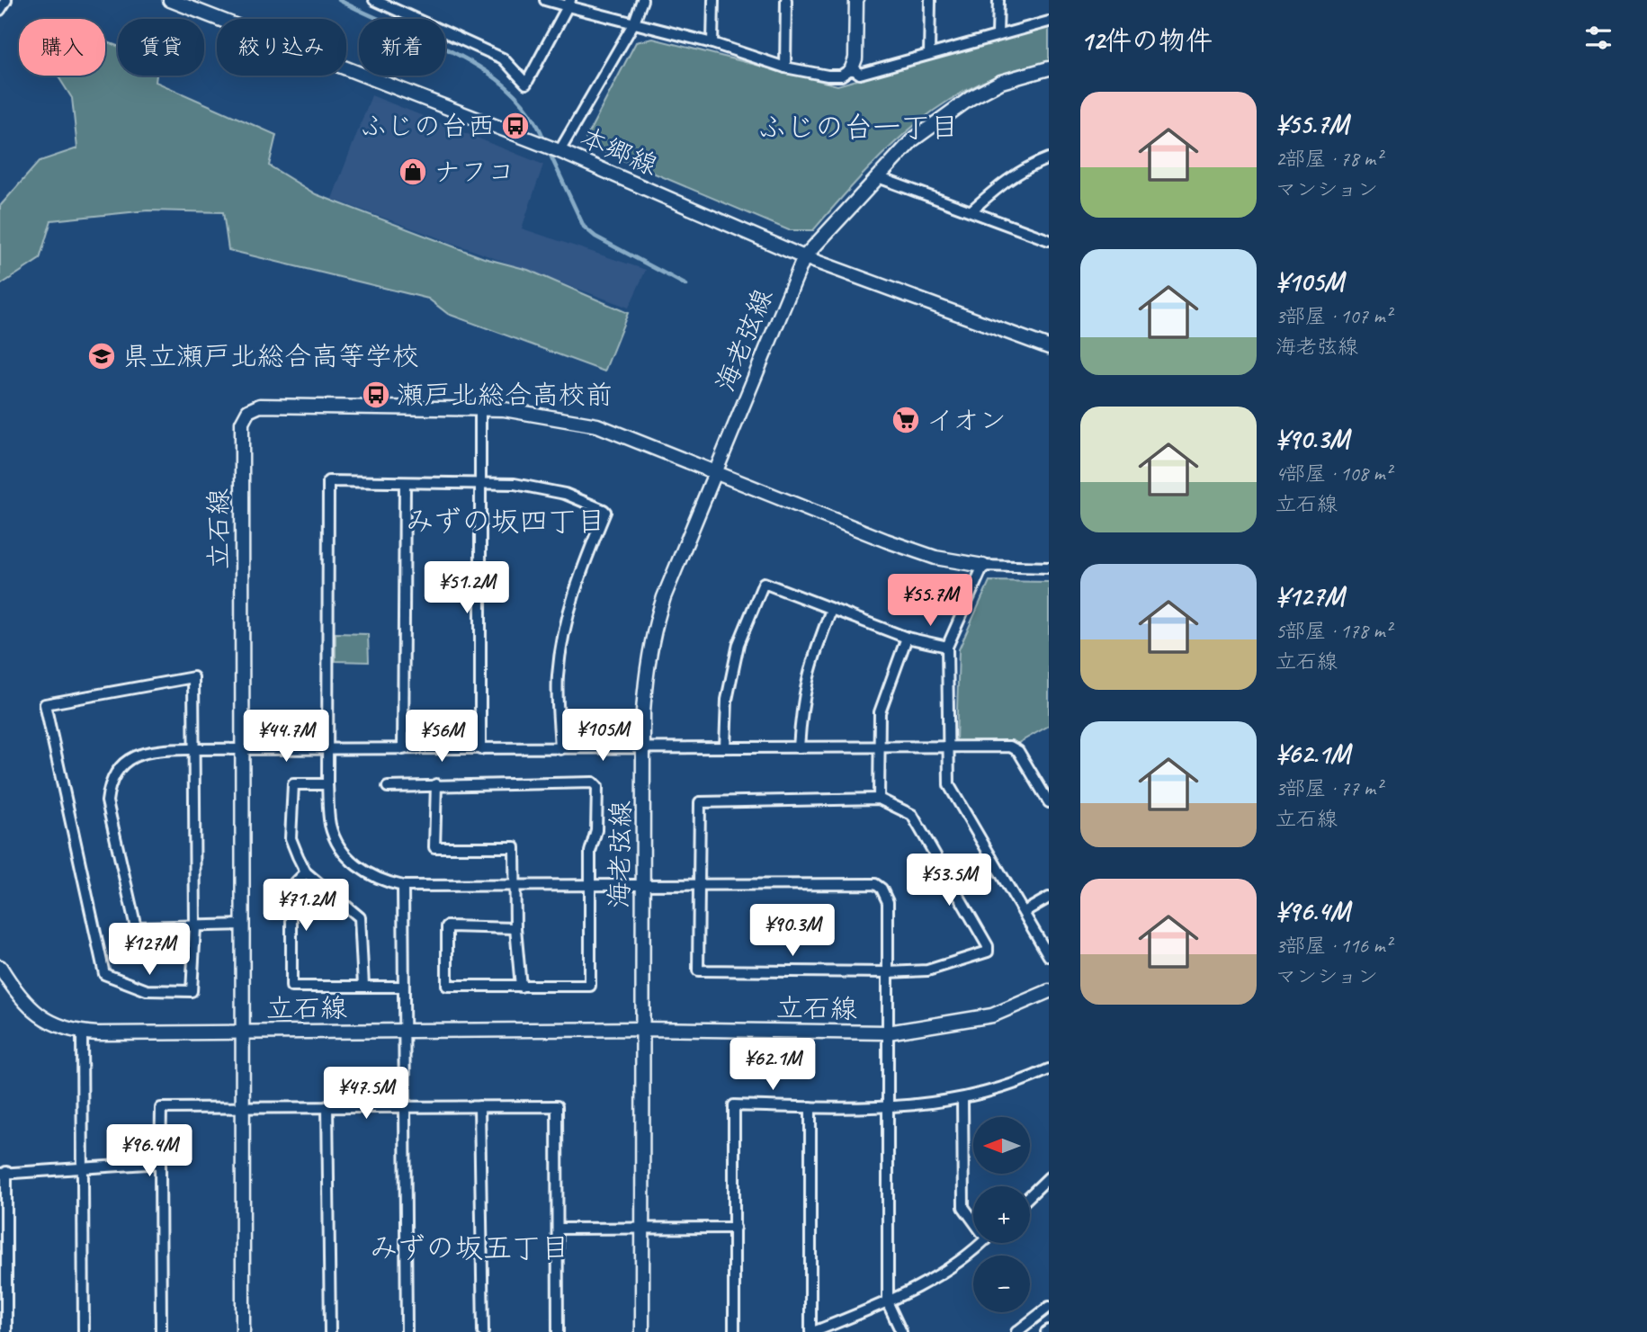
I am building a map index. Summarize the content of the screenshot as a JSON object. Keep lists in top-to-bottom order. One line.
{"streets":{"street":["本郷線","海老弦線","立石線"]},"crossings":[["本郷線","海老弦線"],["海老弦線","立石線"]],"districts":["ふじの台一丁目","みずの坂四丁目","みずの坂五丁目"],"places":{"bus stop":["ふじの台西","瀬戸北総合高校前"],"shop":["ナフコ"],"school or university":["県立瀬戸北総合高等学校"],"supermarket":["イオン"]},"north":"left","page":{"heading":"12件の物件","chip":["購入","賃貸","絞り込み","新着"],"list":[{"name":"¥55.7M","note":"2部屋 · 78 m² · マンション"},{"name":"¥105M","note":"3部屋 · 107 m² · 海老弦線"},{"name":"¥90.3M","note":"4部屋 · 108 m² · 立石線"},{"name":"¥127M","note":"5部屋 · 178 m² · 立石線"},{"name":"¥62.1M","note":"3部屋 · 77 m² · 立石線"},{"name":"¥96.4M","note":"3部屋 · 116 m² · マンション"}],"price":["¥51.2M","¥55.7M","¥105M","¥44.7M","¥56M","¥53.5M","¥71.2M","¥90.3M","¥127M","¥62.1M","¥47.5M","¥96.4M"],"map_buttons":["+","−"]}}
